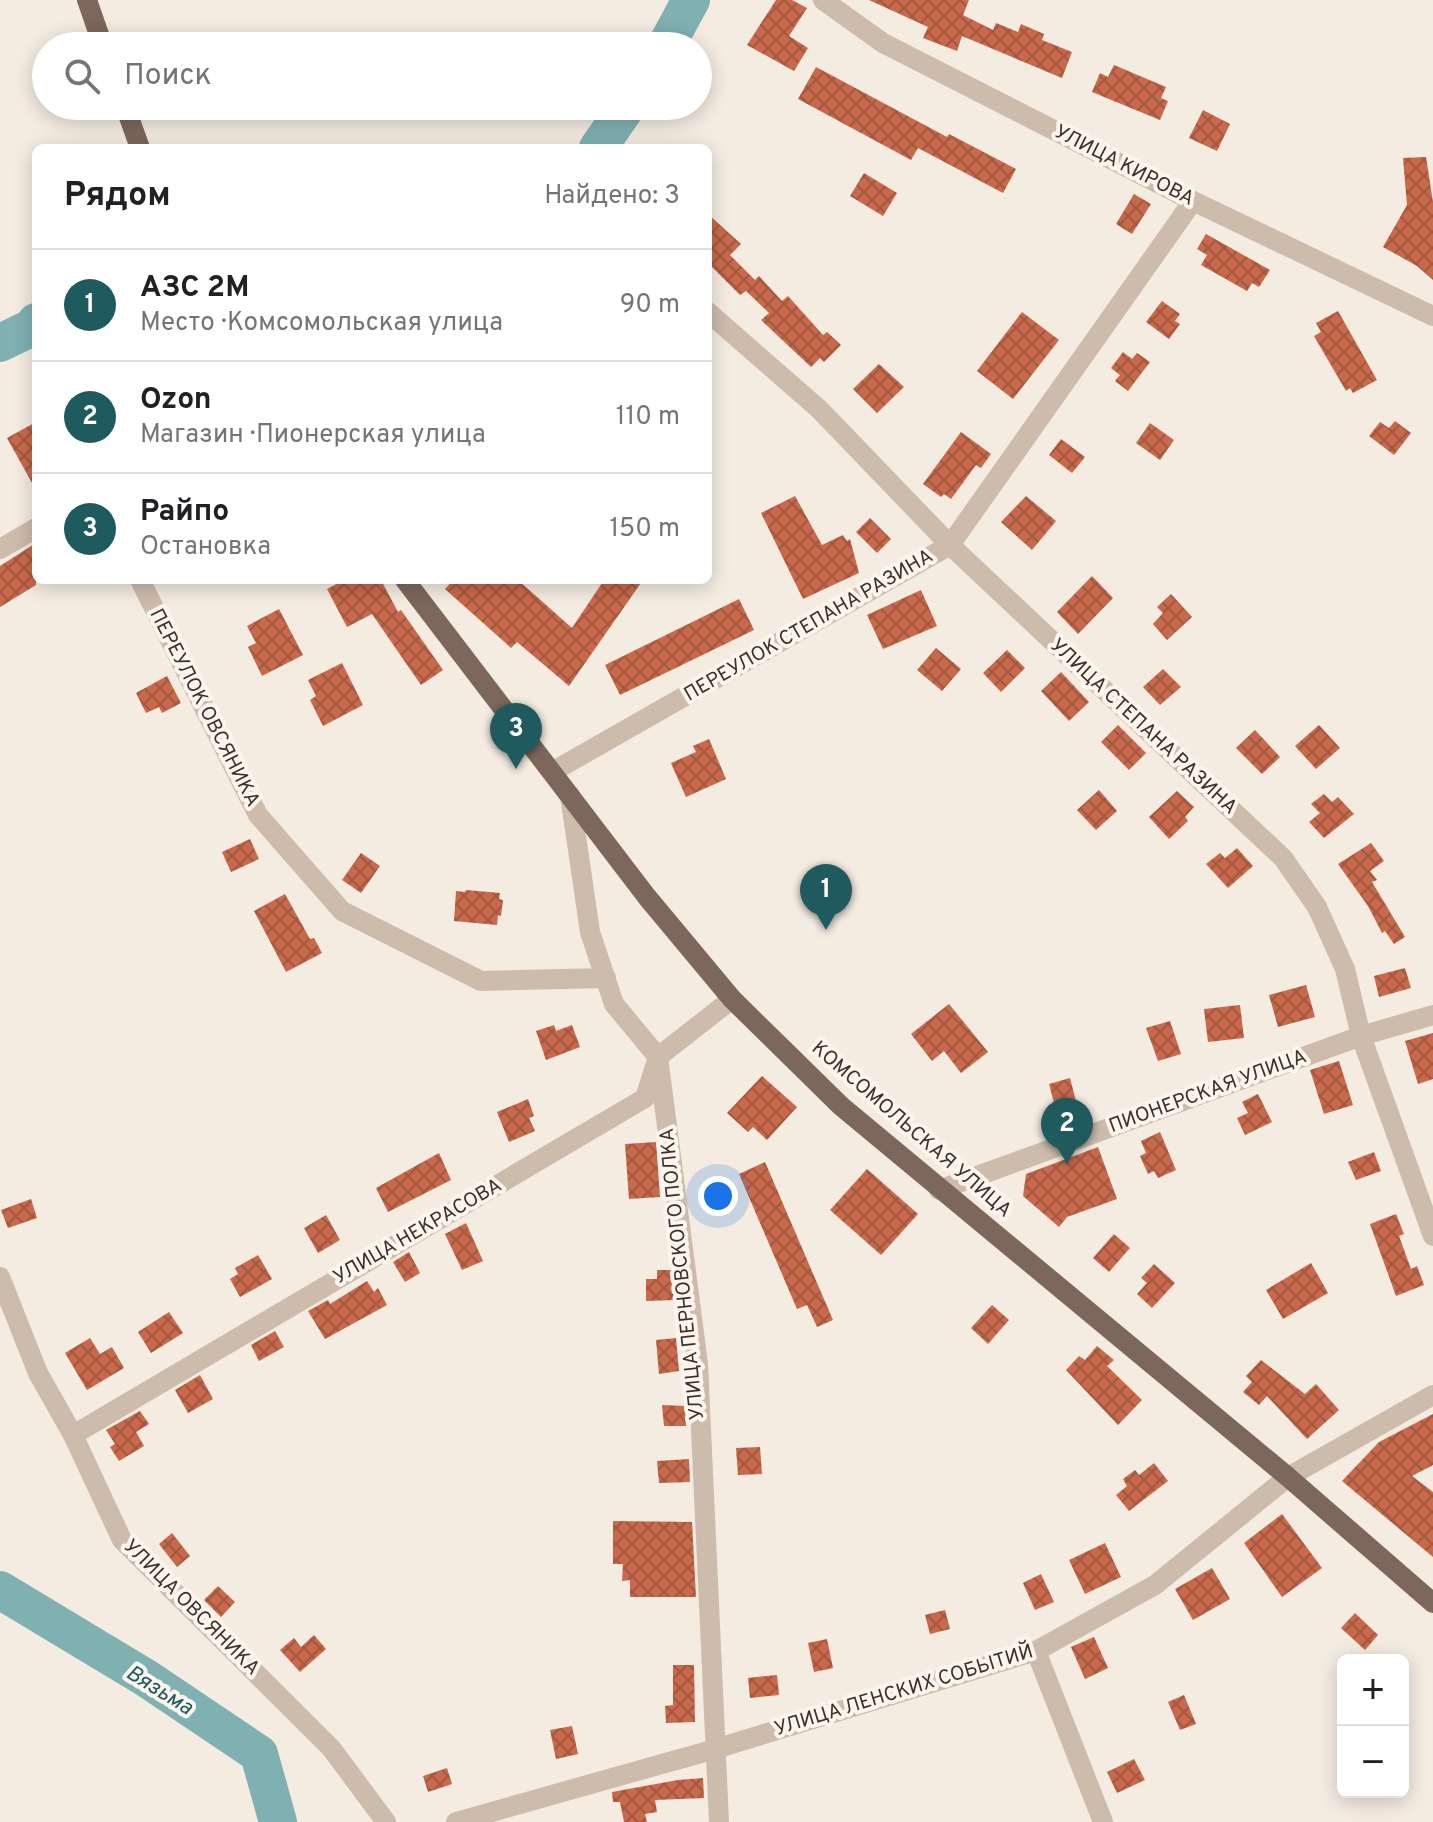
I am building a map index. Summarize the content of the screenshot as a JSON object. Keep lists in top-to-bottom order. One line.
{"streets":{"main road":["КОМСОМОЛЬСКАЯ УЛИЦА"],"street":["УЛИЦА КИРОВА","ПЕРЕУЛОК СТЕПАНА РАЗИНА","ПЕРЕУЛОК ОВСЯНИКА","УЛИЦА СТЕПАНА РАЗИНА","ПИОНЕРСКАЯ УЛИЦА","УЛИЦА НЕКРАСОВА","УЛИЦА ПЕРНОВСКОГО ПОЛКА","УЛИЦА ОВСЯНИКА","УЛИЦА ЛЕНСКИХ СОБЫТИЙ"]},"crossings":[["УЛИЦА КИРОВА","ПЕРЕУЛОК СТЕПАНА РАЗИНА"],["ПЕРЕУЛОК СТЕПАНА РАЗИНА","УЛИЦА СТЕПАНА РАЗИНА"],["ПЕРЕУЛОК СТЕПАНА РАЗИНА","КОМСОМОЛЬСКАЯ УЛИЦА"],["УЛИЦА СТЕПАНА РАЗИНА","ПИОНЕРСКАЯ УЛИЦА"],["ПИОНЕРСКАЯ УЛИЦА","КОМСОМОЛЬСКАЯ УЛИЦА"],["КОМСОМОЛЬСКАЯ УЛИЦА","УЛИЦА ЛЕНСКИХ СОБЫТИЙ"],["УЛИЦА НЕКРАСОВА","УЛИЦА ПЕРНОВСКОГО ПОЛКА"],["УЛИЦА НЕКРАСОВА","УЛИЦА ОВСЯНИКА"],["УЛИЦА ПЕРНОВСКОГО ПОЛКА","УЛИЦА ЛЕНСКИХ СОБЫТИЙ"]],"water":["Вязьма"],"page":{"search":"Поиск","heading":["Рядом","Найдено: 3"],"list":[{"mark":"1","name":"АЗС 2М","note":"Место · Комсомольская улица","value":"90 m"},{"mark":"2","name":"Ozon","note":"Магазин · Пионерская улица","value":"110 m"},{"mark":"3","name":"Райпо","note":"Остановка","value":"150 m"}],"pins":["3","1","2"],"map_buttons":["+","−"]}}
